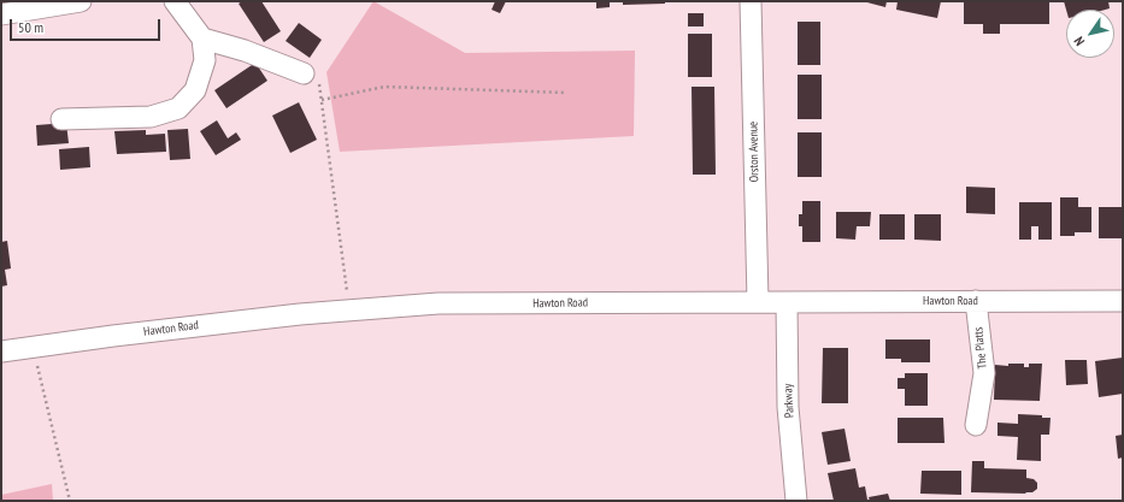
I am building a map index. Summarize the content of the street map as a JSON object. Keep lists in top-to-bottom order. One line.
{"streets":{"street":["Orston Avenue","Hawton Road","The Platts","Parkway"]},"crossings":[["Orston Avenue","Hawton Road"],["Hawton Road","The Platts"],["Hawton Road","Parkway"]],"scale_bar":"50 m","north":"bottom left"}
